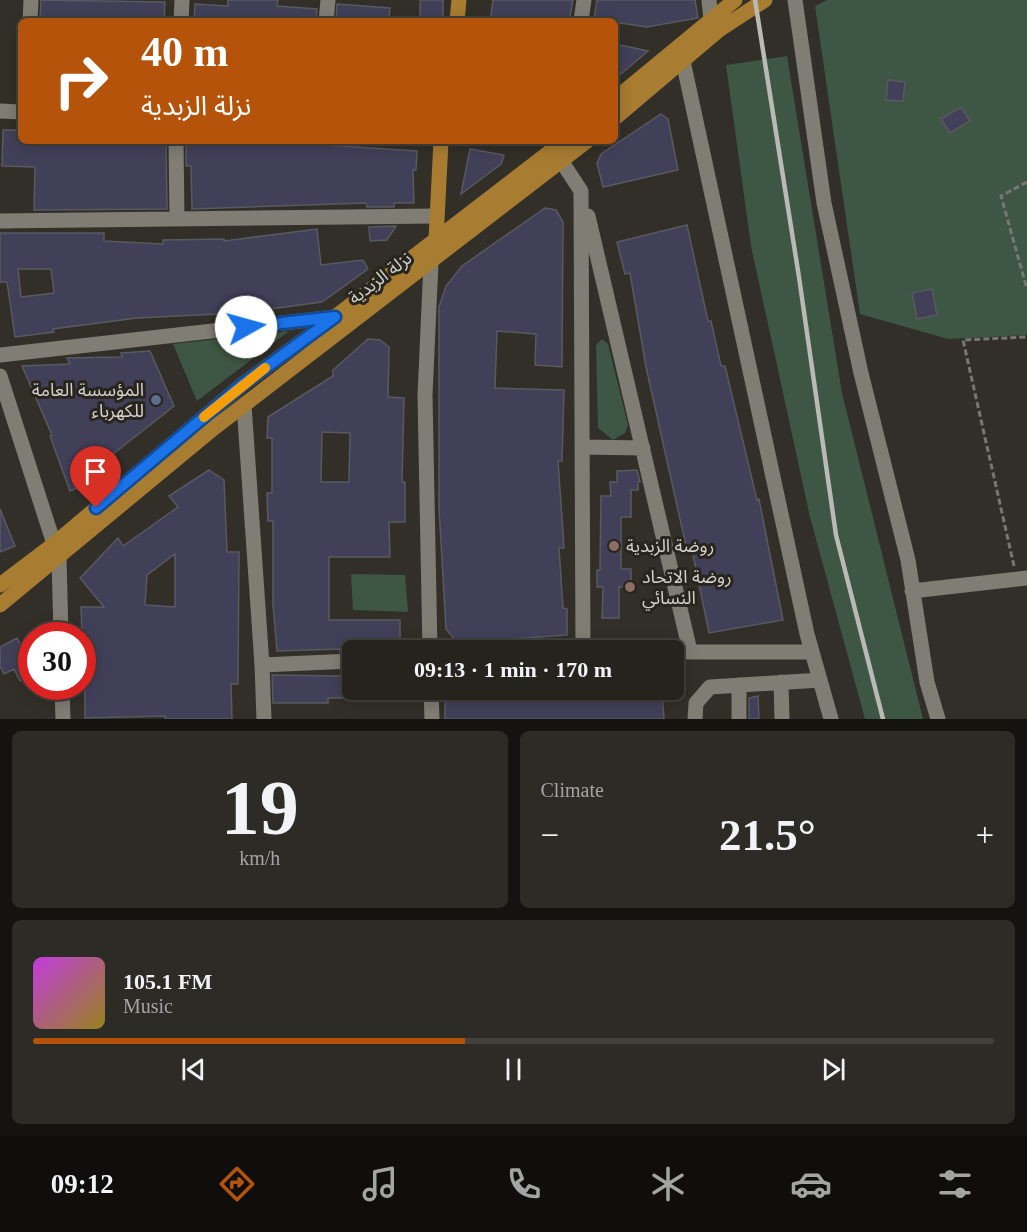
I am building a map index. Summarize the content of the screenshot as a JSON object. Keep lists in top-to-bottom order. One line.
{"streets":{"main road":["نزلة الزبدية"]},"places":["المؤسسة العامة للكهرباء","روضة الزبدية","روضة الاتحاد النسائي"],"page":{"turn":["40 m","نزلة الزبدية"],"limit":"30","trip":"09:13 · 1 min · 170 m","tile":[["19","km/h"],"Climate"],"heat":["−","21.5°","+"],"song":["105.1 FM","Music"],"tabs":"09:12"}}
